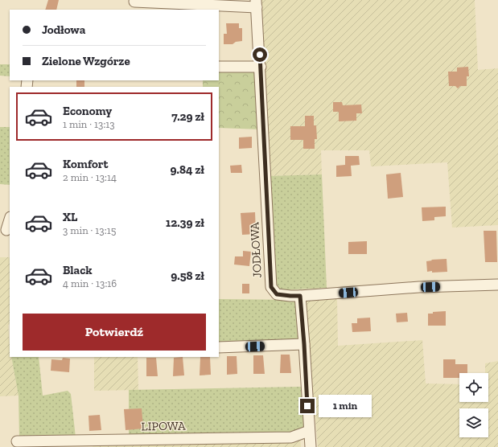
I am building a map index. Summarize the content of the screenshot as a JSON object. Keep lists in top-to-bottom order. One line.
{"streets":{"street":["JODŁOWA","LIPOWA"]},"page":{"banner":["Jodłowa","Zielone Wzgórze"],"list":[{"name":"Economy","note":"1 min · 13:13","value":"7.29 zł"},{"name":"Komfort","note":"2 min · 13:14","value":"9.84 zł"},{"name":"XL","note":"3 min · 13:15","value":"12.39 zł"},{"name":"Black","note":"4 min · 13:16","value":"9.58 zł"}],"buttons":"Potwierdź","bubble":"1 min"}}
